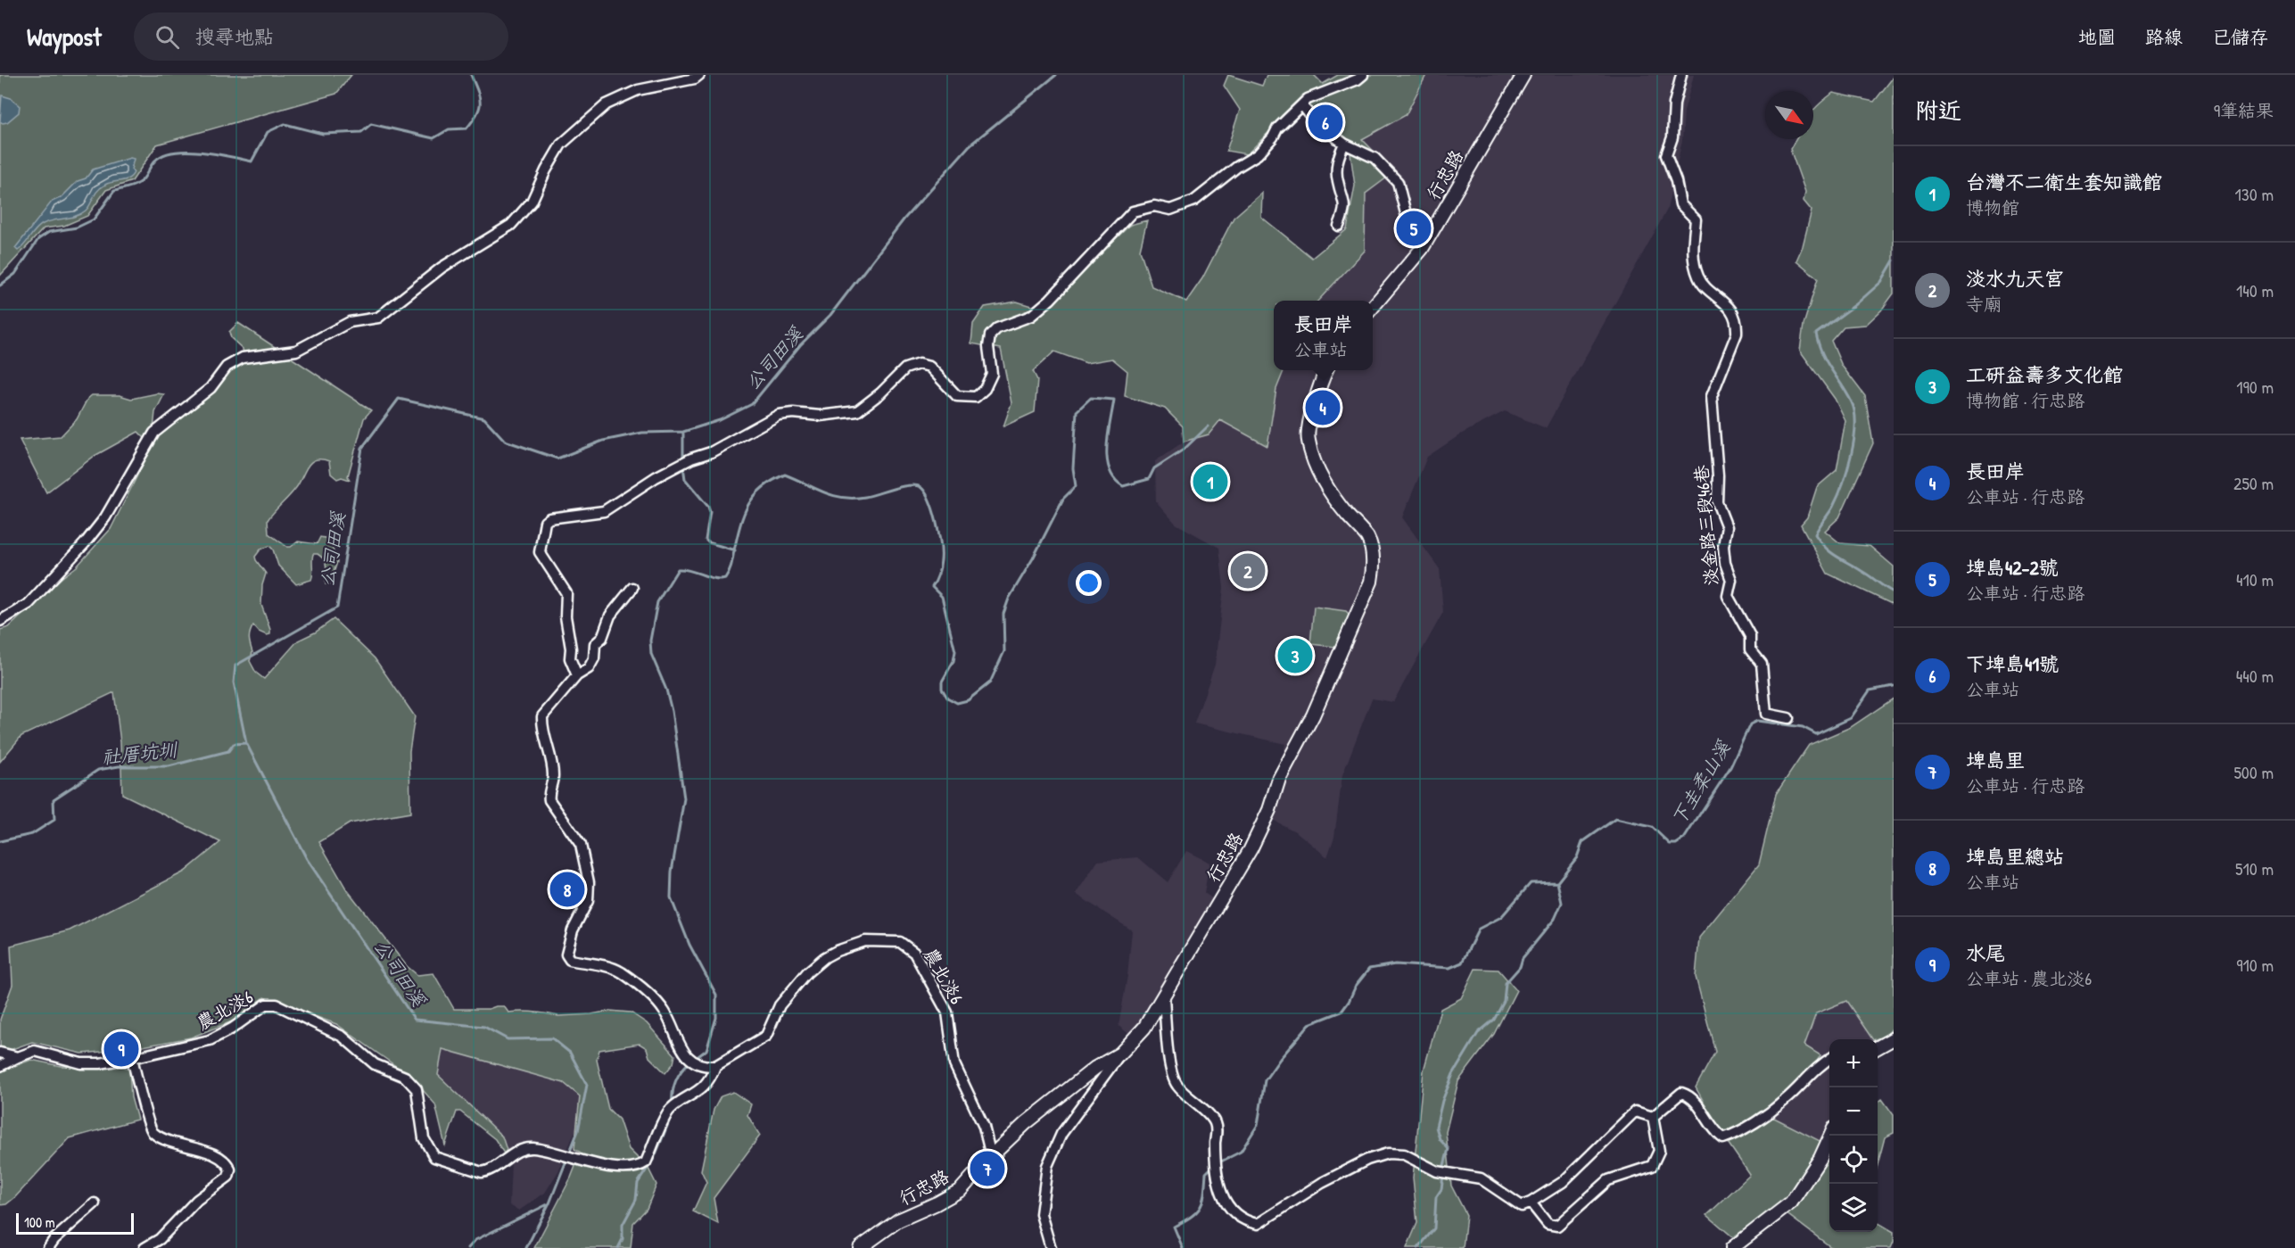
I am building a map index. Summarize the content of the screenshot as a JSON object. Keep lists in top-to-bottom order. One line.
{"streets":{"street":["行忠路","淡金路三段46巷","農北淡6"]},"crossings":[["行忠路","農北淡6"]],"water":["公司田溪","社厝坑圳","下圭柔山溪"],"scale_bar":"100 m","north":"bottom right","page":{"header":"Waypost","search":"搜尋地點","nav":["地圖","路線","已儲存"],"heading":["附近","9筆結果"],"pins":["6","5","4","1","2","3","8","9","7"],"list":[{"mark":"1","name":"台灣不二衛生套知識館","note":"博物館","value":"130 m"},{"mark":"2","name":"淡水九天宮","note":"寺廟","value":"140 m"},{"mark":"3","name":"工研益壽多文化館","note":"博物館 · 行忠路","value":"190 m"},{"mark":"4","name":"長田岸","note":"公車站 · 行忠路","value":"250 m"},{"mark":"5","name":"埤島42-2號","note":"公車站 · 行忠路","value":"410 m"},{"mark":"6","name":"下埤島41號","note":"公車站","value":"440 m"},{"mark":"7","name":"埤島里","note":"公車站 · 行忠路","value":"500 m"},{"mark":"8","name":"埤島里總站","note":"公車站","value":"510 m"},{"mark":"9","name":"水尾","note":"公車站 · 農北淡6","value":"910 m"}],"popup":["長田岸","公車站"],"map_buttons":["+","−"],"scale":"100 m"}}
